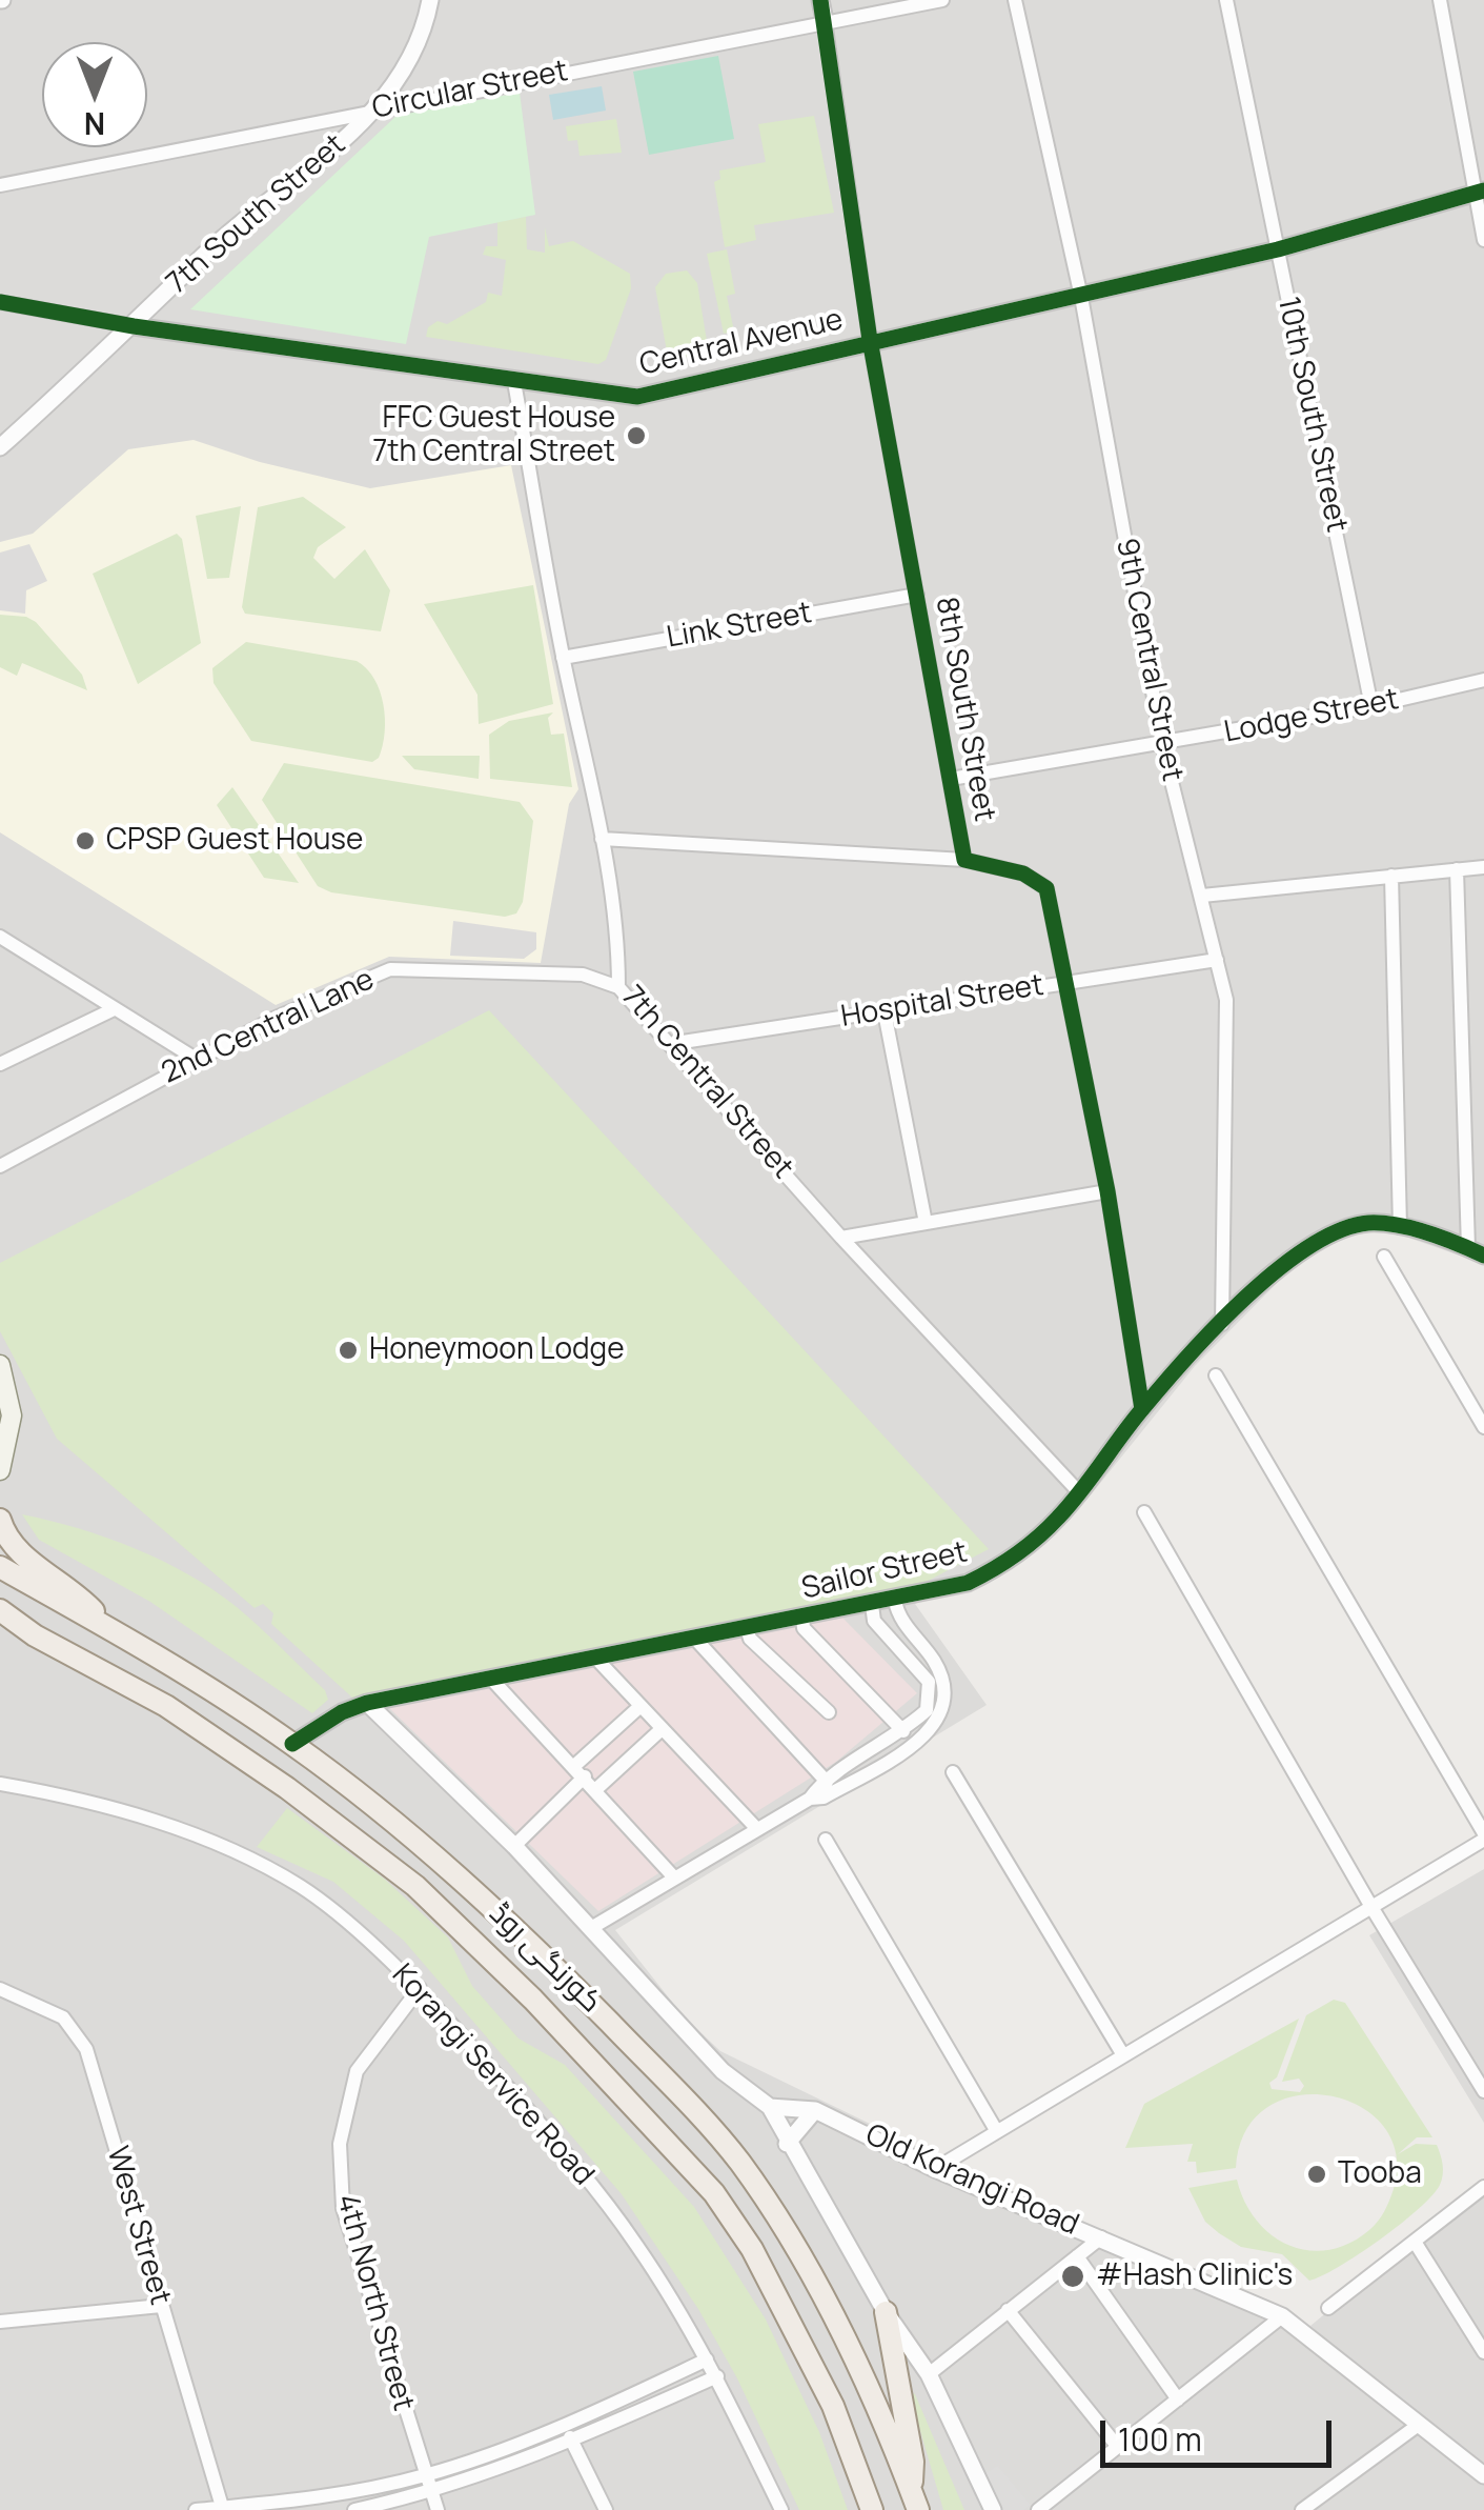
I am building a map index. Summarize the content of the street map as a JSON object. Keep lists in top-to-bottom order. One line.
{"streets":{"main road":["کورنگی روڈ"],"street":["Circular Street","7th South Street","Central Avenue","10th South Street","Link Street","9th Central Street","8th South Street","Lodge Street","Hospital Street","2nd Central Lane","7th Central Street","Sailor Street","Korangi Service Road","Old Korangi Road","West Street","4th North Street"]},"crossings":[["Circular Street","7th South Street"],["Circular Street","8th South Street"],["7th South Street","Central Avenue"],["Central Avenue","10th South Street"],["Central Avenue","9th Central Street"],["Central Avenue","8th South Street"],["Central Avenue","7th Central Street"],["10th South Street","Lodge Street"],["Link Street","8th South Street"],["Link Street","7th Central Street"],["9th Central Street","Lodge Street"],["9th Central Street","Hospital Street"],["9th Central Street","Sailor Street"],["8th South Street","Lodge Street"],["8th South Street","Hospital Street"],["8th South Street","Sailor Street"],["Hospital Street","7th Central Street"],["2nd Central Lane","7th Central Street"],["7th Central Street","Sailor Street"],["Sailor Street","کورنگی روڈ"],["Korangi Service Road","4th North Street"]],"places":["FFC Guest House 7th Central Street","CPSP Guest House","Honeymoon Lodge","Tooba","#Hash Clinic's"],"scale_bar":"100 m","north":"bottom"}
